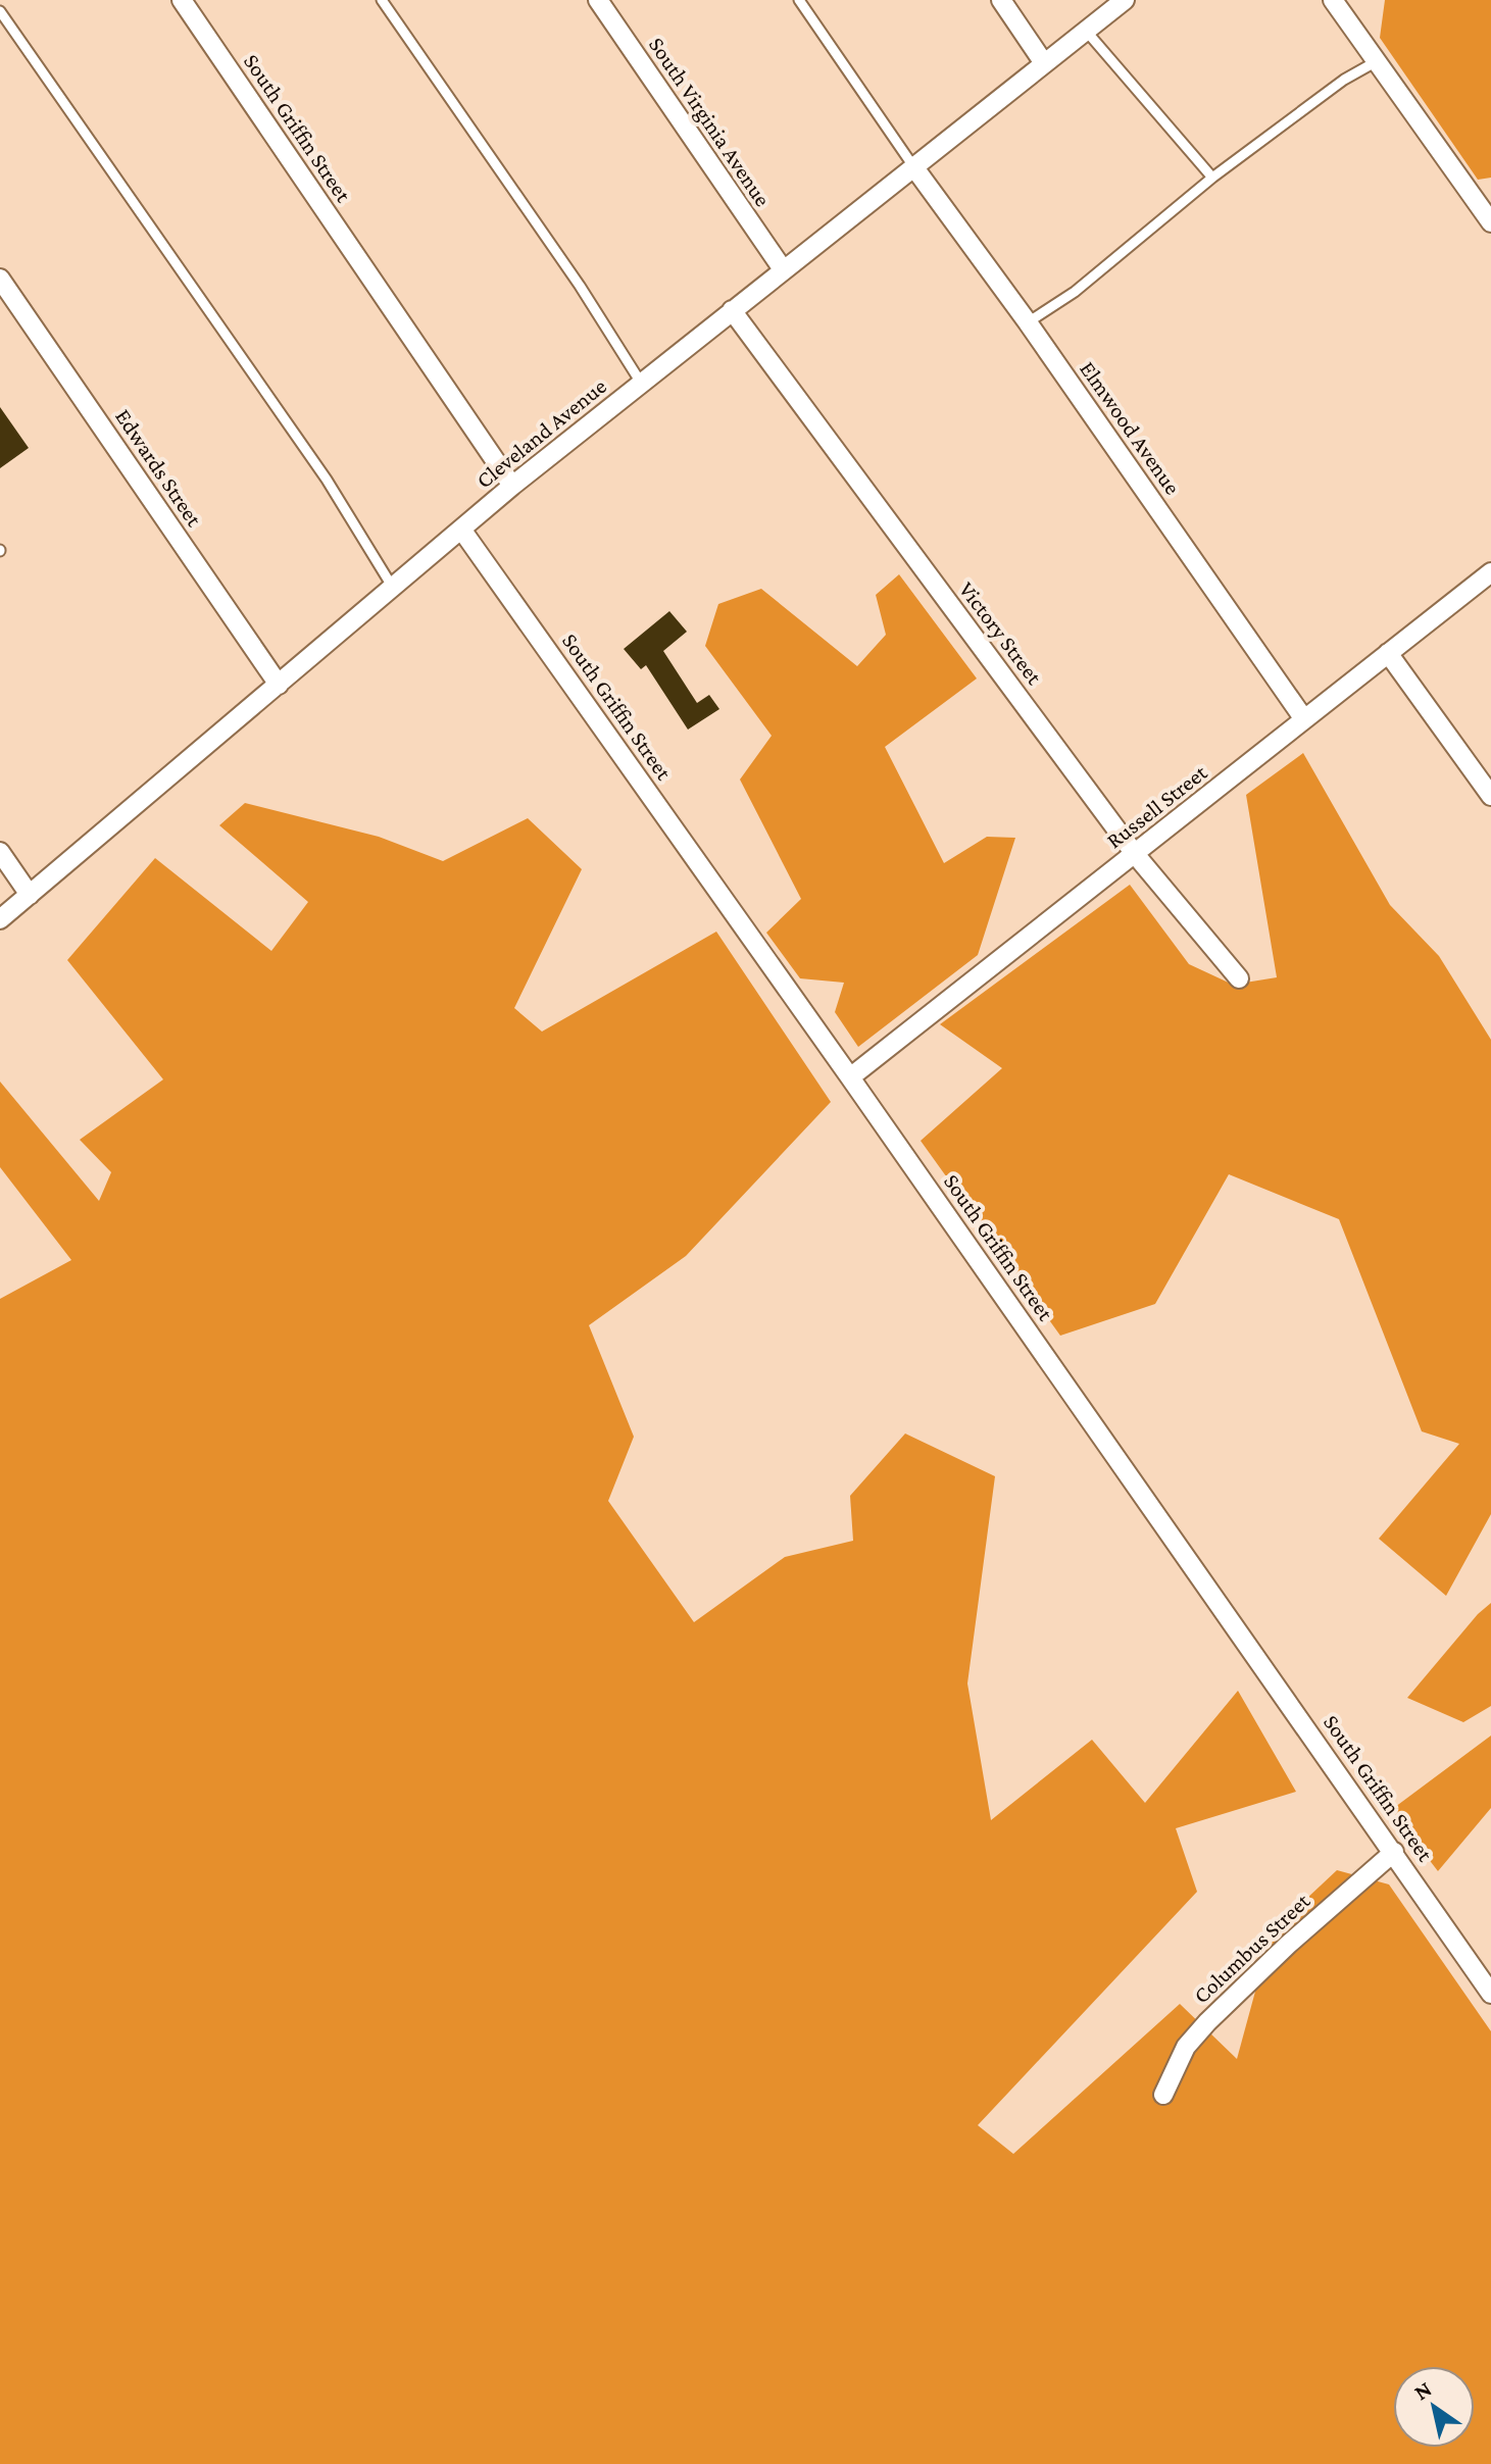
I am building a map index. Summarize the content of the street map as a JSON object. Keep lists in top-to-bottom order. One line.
{"streets":{"street":["South Virginia Avenue","South Griffin Street","Elmwood Avenue","Cleveland Avenue","Edwards Street","Victory Street","Russell Street","Columbus Street"]},"crossings":[["South Virginia Avenue","Cleveland Avenue"],["South Griffin Street","Cleveland Avenue"],["South Griffin Street","Russell Street"],["South Griffin Street","Columbus Street"],["Elmwood Avenue","Cleveland Avenue"],["Elmwood Avenue","Russell Street"],["Cleveland Avenue","Edwards Street"],["Cleveland Avenue","Victory Street"],["Victory Street","Russell Street"]],"north":"top left"}
